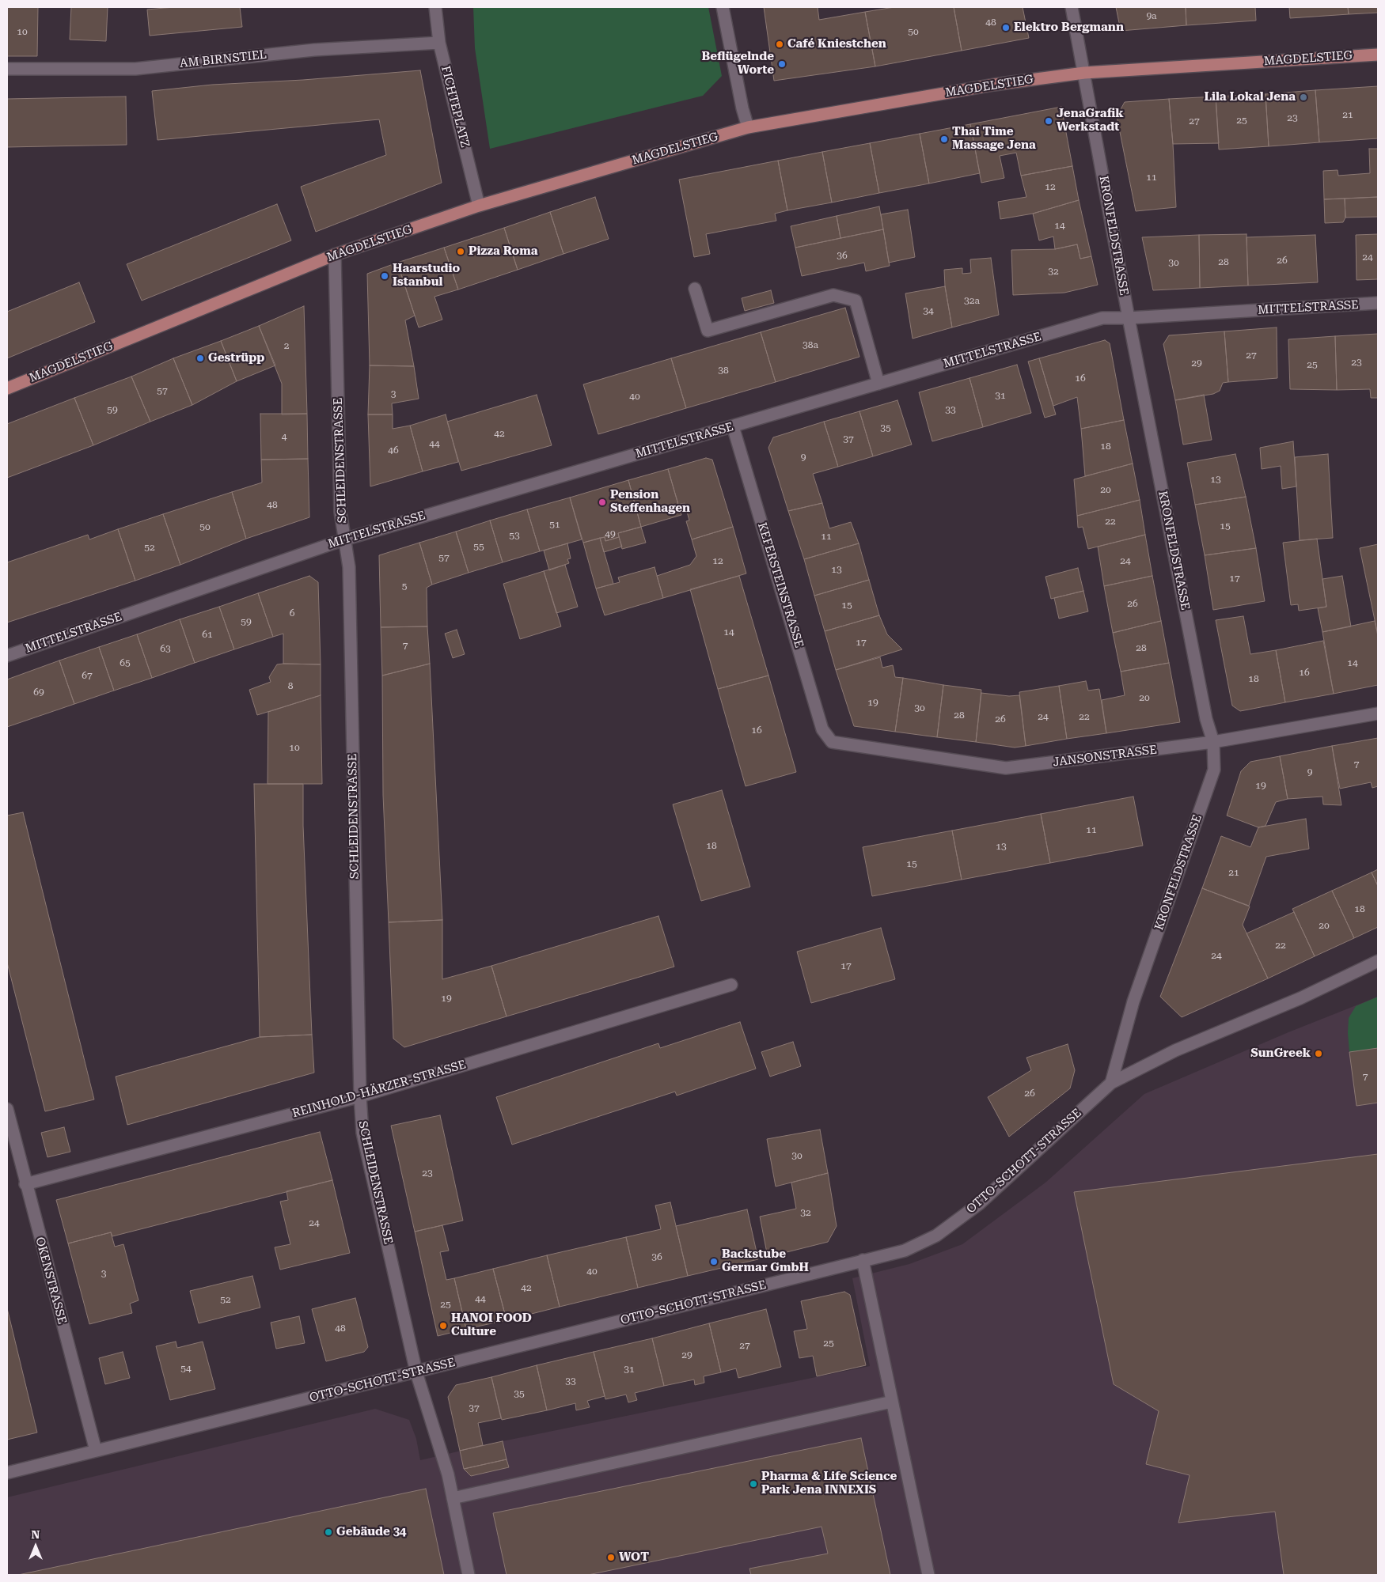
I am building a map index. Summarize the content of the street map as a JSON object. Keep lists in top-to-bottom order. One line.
{"streets":{"main road":["MAGDELSTIEG"],"street":["AM BIRNSTIEL","FICHTEPLATZ","KRONFELDSTRASSE","MITTELSTRASSE","SCHLEIDENSTRASSE","KEFERSTEINSTRASSE","JANSONSTRASSE","REINHOLD-HÄRZER-STRASSE","OTTO-SCHOTT-STRASSE","OKENSTRASSE"]},"crossings":[["MAGDELSTIEG","FICHTEPLATZ"],["MAGDELSTIEG","KRONFELDSTRASSE"],["MAGDELSTIEG","SCHLEIDENSTRASSE"],["AM BIRNSTIEL","FICHTEPLATZ"],["KRONFELDSTRASSE","MITTELSTRASSE"],["KRONFELDSTRASSE","JANSONSTRASSE"],["KRONFELDSTRASSE","OTTO-SCHOTT-STRASSE"],["MITTELSTRASSE","SCHLEIDENSTRASSE"],["MITTELSTRASSE","KEFERSTEINSTRASSE"],["SCHLEIDENSTRASSE","REINHOLD-HÄRZER-STRASSE"],["SCHLEIDENSTRASSE","OTTO-SCHOTT-STRASSE"],["KEFERSTEINSTRASSE","JANSONSTRASSE"],["REINHOLD-HÄRZER-STRASSE","OKENSTRASSE"],["OTTO-SCHOTT-STRASSE","OKENSTRASSE"]],"places":["Elektro Bergmann","Café Kniestchen","Beflügelnde Worte","Lila Lokal Jena","JenaGrafik Werkstadt","Thai Time Massage Jena","Pizza Roma","Haarstudio Istanbul","Gestrüpp","Pension Steffenhagen","SunGreek","Backstube Germar GmbH","HANOI FOOD Culture","Pharma & Life Science Park Jena INNEXIS","Gebäude 34","WOT"],"house_numbers":["9a","48","10","50","21","23","25","27","11","12","14","36","24","26","28","30","32","32a","34","38a","2","27","23","29","25","38","16","57","3","31","40","59","33","35","42","4","37","44","18","46","9","13","20","48","22","51","15","50","49","53","11","55","52","57","12","24","13","17","5","26","15","6","59","14","61","17","7","28","63","65","14","16","67","18","8","69","20","19","30","28","24","22","26","16","10","7","9","19","11","18","13","15","21","18","20","22","24","17","19","7","26","30","23","32","24","36","40","3","42","44","52","25","48","25","27","29","54","31","33","35","37"],"north":"top"}
